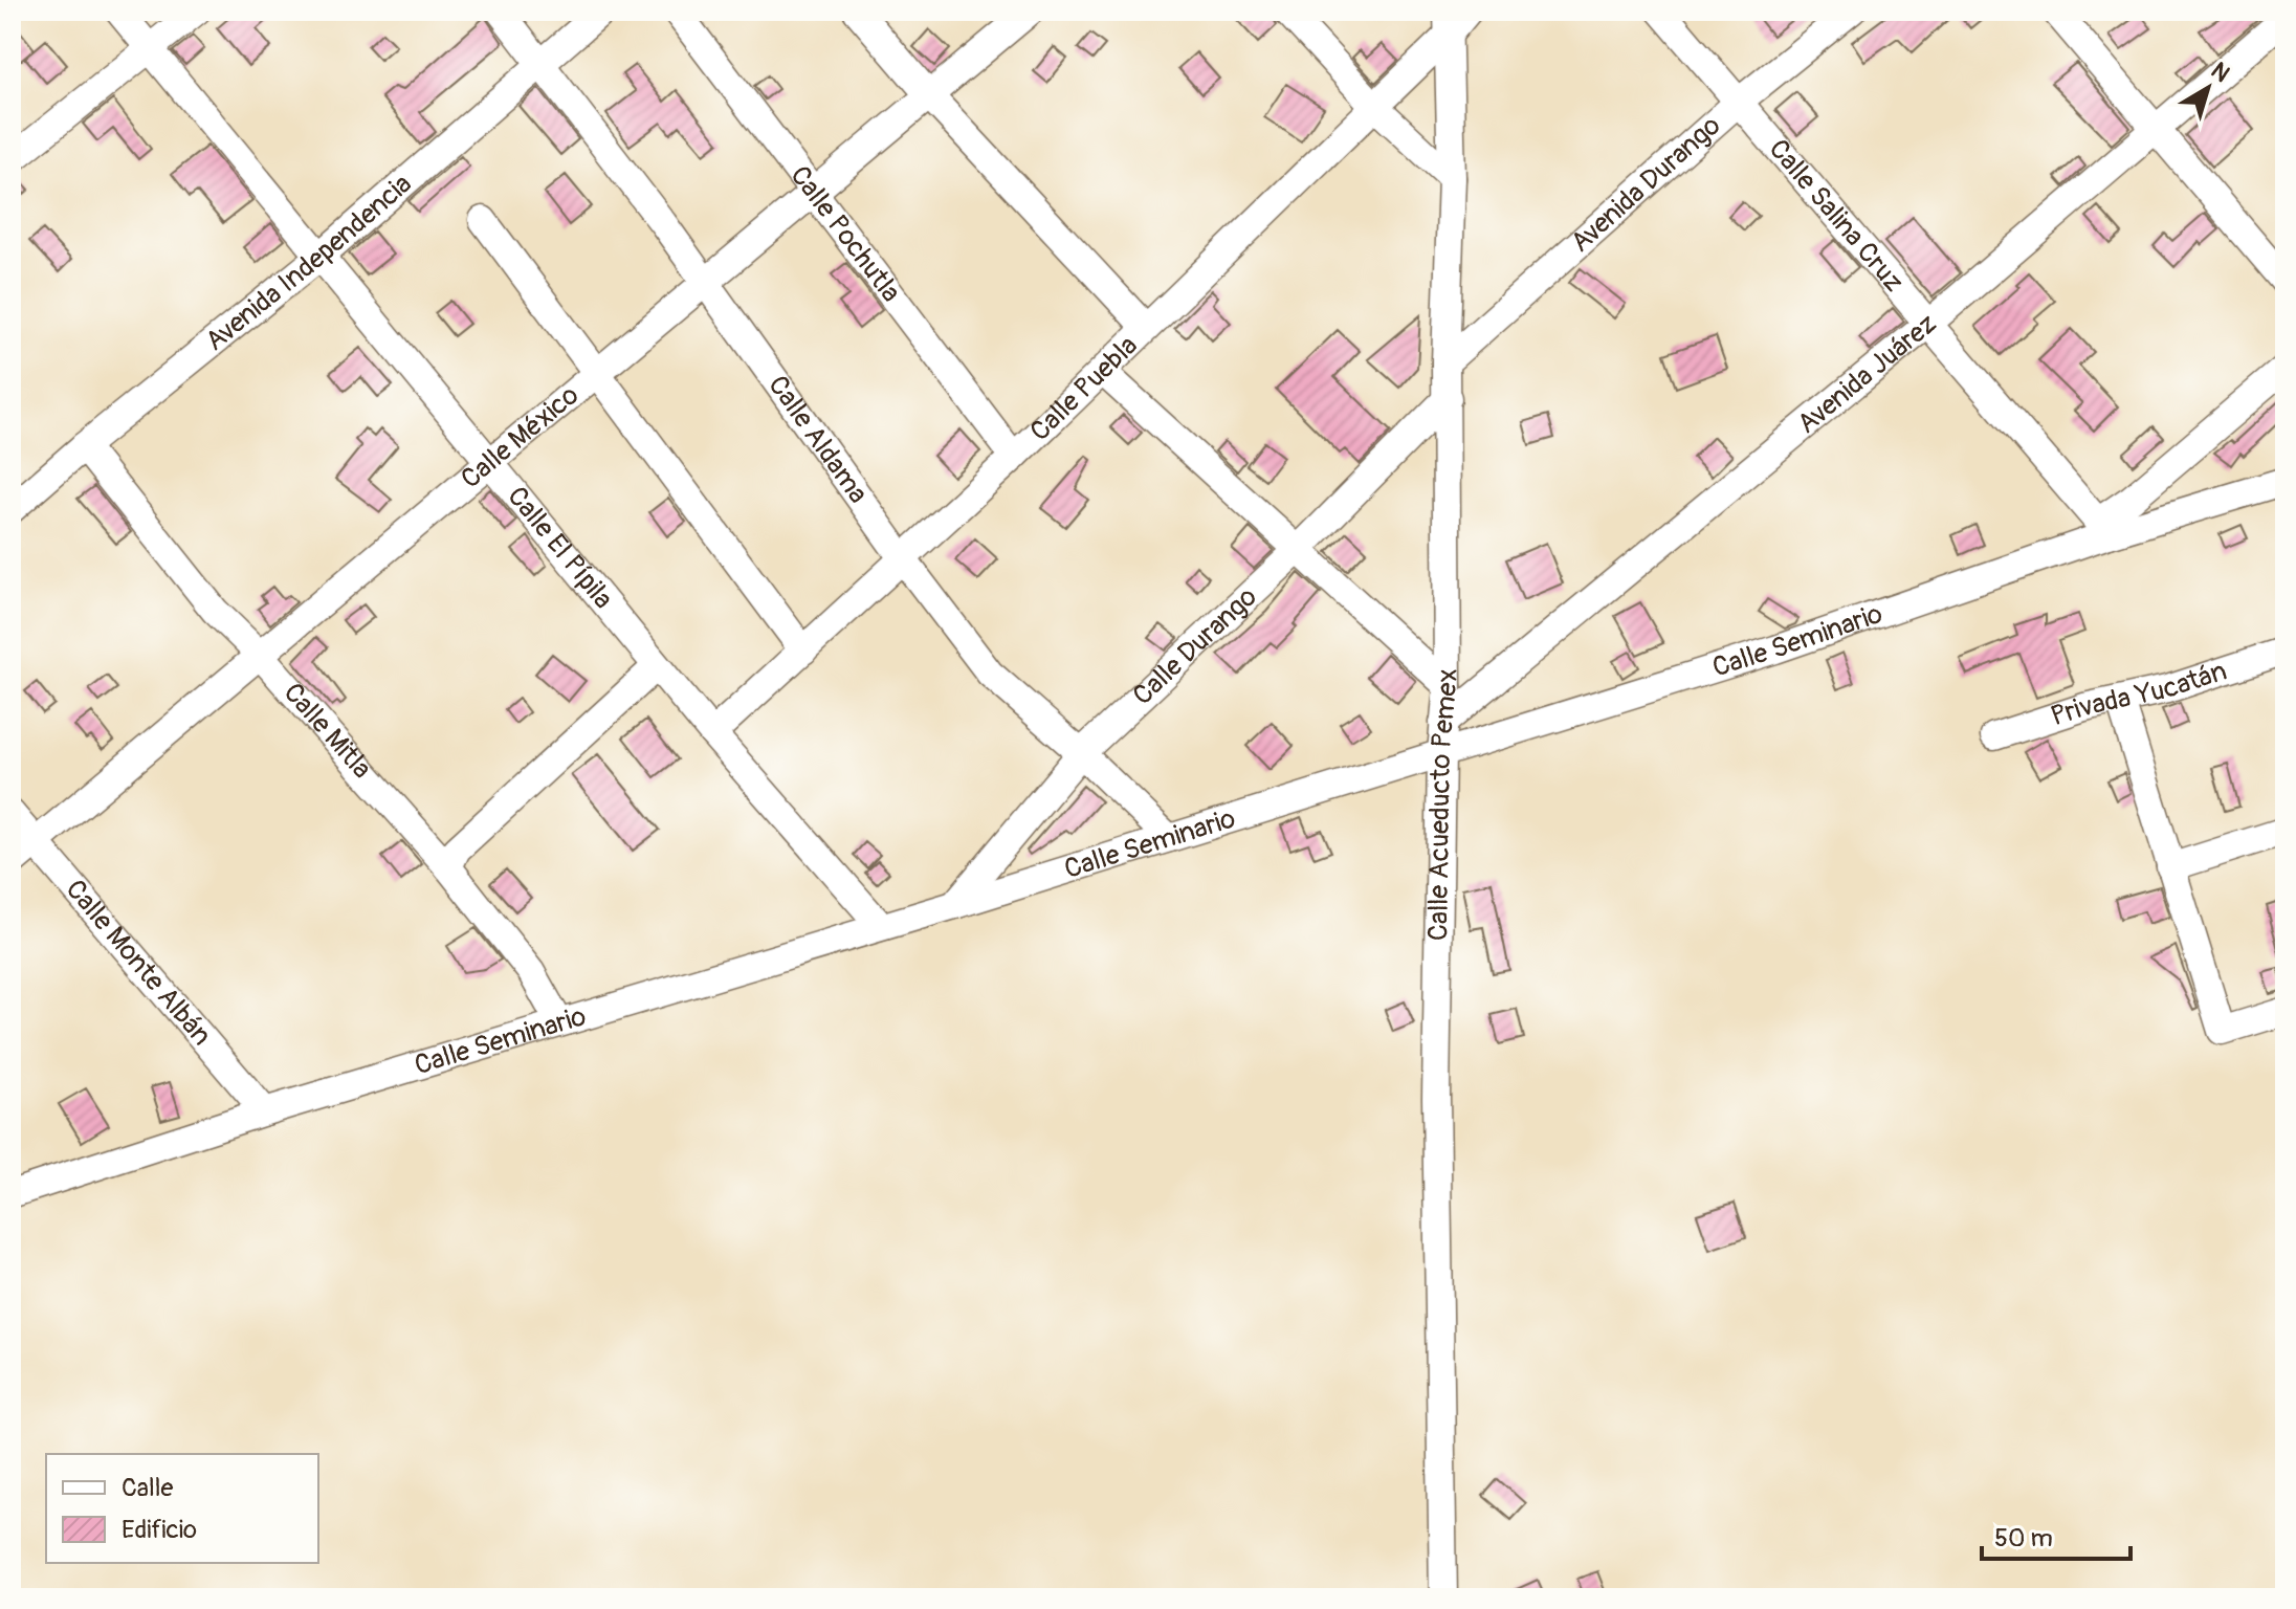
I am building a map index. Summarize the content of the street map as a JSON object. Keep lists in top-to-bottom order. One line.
{"streets":{"street":["Avenida Durango","Calle Salina Cruz","Calle Pochutla","Avenida Independencia","Avenida Juárez","Calle Puebla","Calle México","Calle Aldama","Calle El Pípila","Calle Seminario","Calle Durango","Privada Yucatán","Calle Mitla","Calle Acueducto Pemex","Calle Monte Albán"]},"crossings":[["Avenida Durango","Calle Salina Cruz"],["Avenida Durango","Calle Acueducto Pemex"],["Calle Salina Cruz","Avenida Juárez"],["Calle Salina Cruz","Calle Seminario"],["Calle Pochutla","Calle Puebla"],["Calle Pochutla","Calle México"],["Avenida Independencia","Calle Aldama"],["Avenida Independencia","Calle El Pípila"],["Avenida Independencia","Calle Mitla"],["Avenida Juárez","Calle Acueducto Pemex"],["Calle Puebla","Calle Aldama"],["Calle Puebla","Calle El Pípila"],["Calle Puebla","Calle Acueducto Pemex"],["Calle México","Calle Aldama"],["Calle México","Calle El Pípila"],["Calle México","Calle Mitla"],["Calle México","Calle Monte Albán"],["Calle Aldama","Calle Seminario"],["Calle Aldama","Calle Durango"],["Calle El Pípila","Calle Seminario"],["Calle Seminario","Calle Durango"],["Calle Seminario","Calle Mitla"],["Calle Seminario","Calle Acueducto Pemex"],["Calle Seminario","Calle Monte Albán"],["Calle Durango","Calle Acueducto Pemex"]],"legend":["Calle","Edificio"],"scale_bar":"50 m","north":"top right"}
